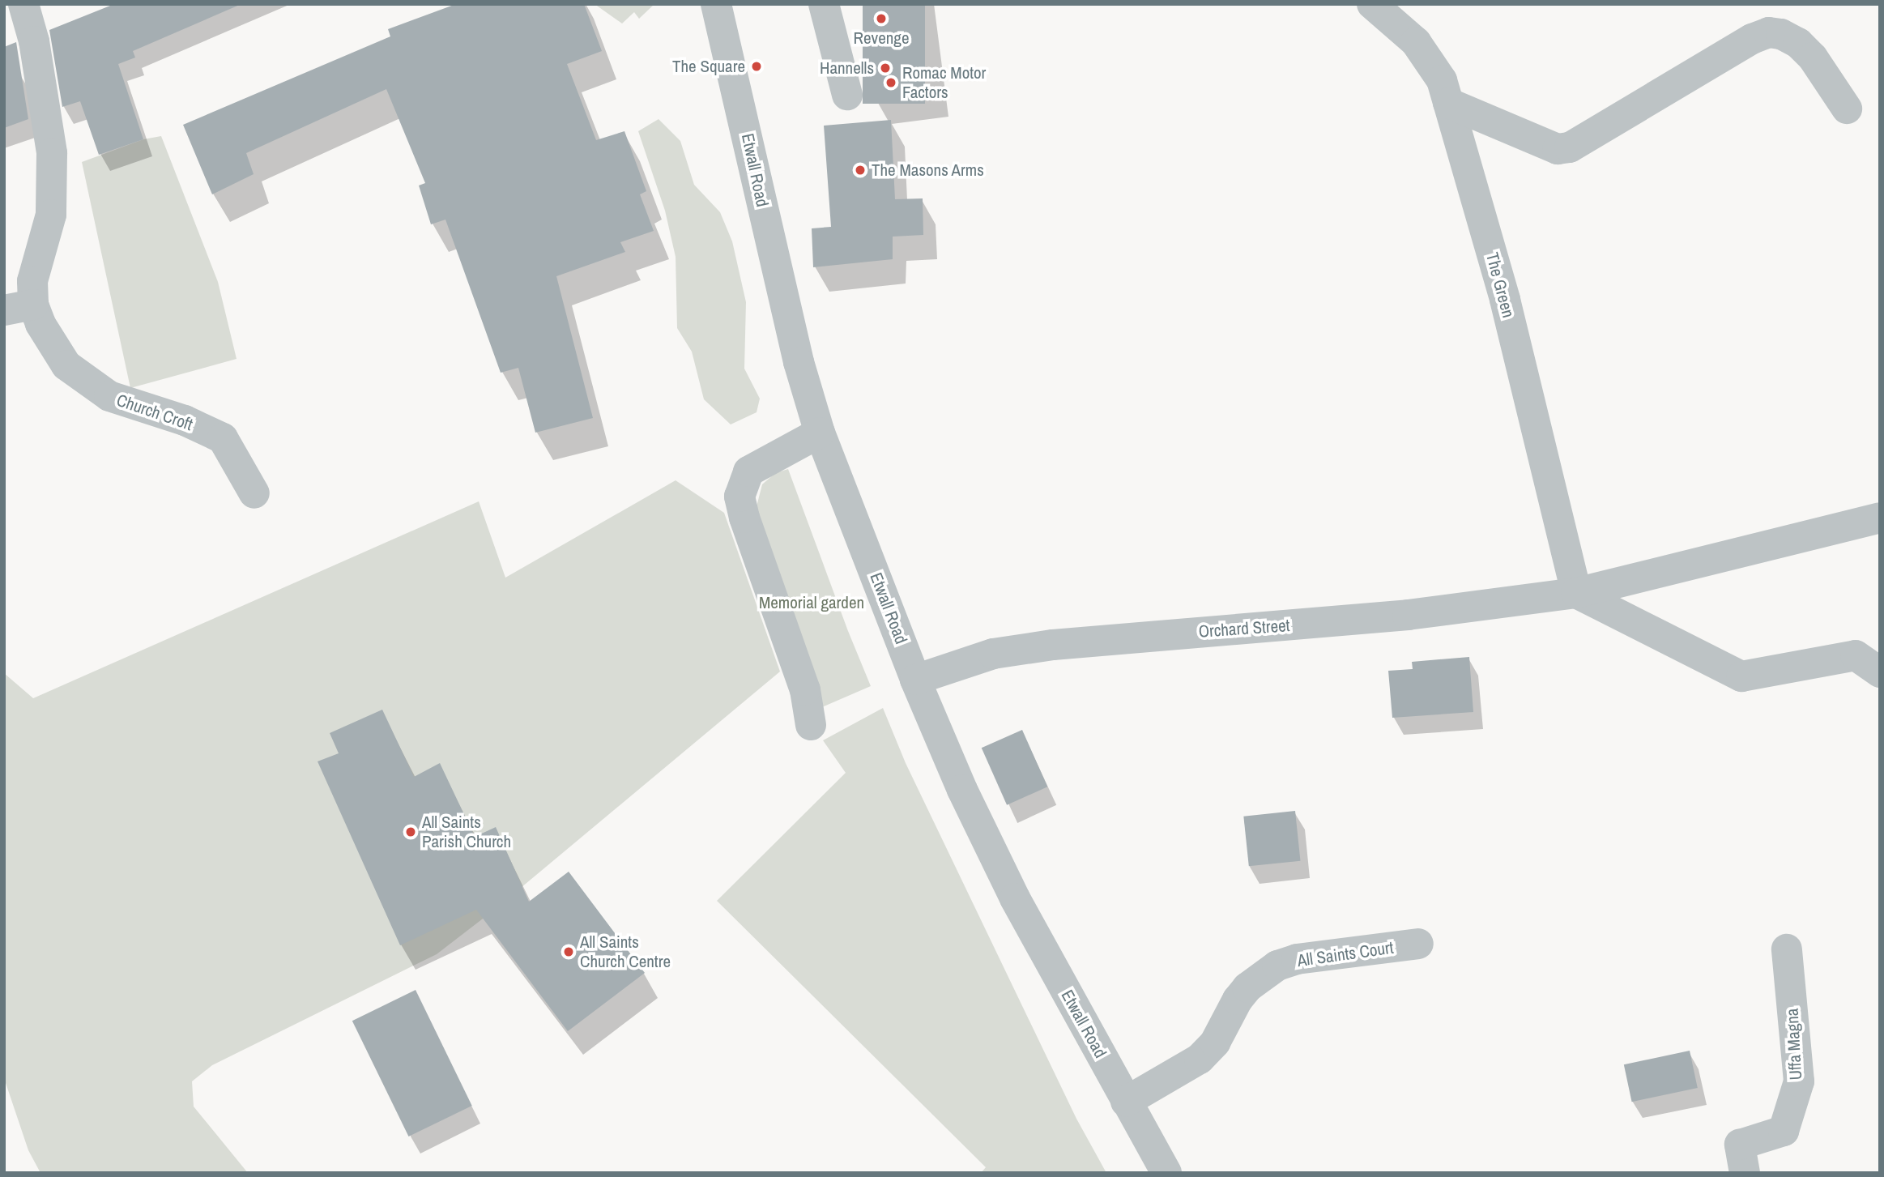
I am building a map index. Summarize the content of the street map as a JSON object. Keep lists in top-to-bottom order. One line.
{"streets":{"street":["Etwall Road","The Green","Church Croft","Orchard Street","All Saints Court","Uffa Magna"]},"crossings":[["Etwall Road","Orchard Street"],["Etwall Road","All Saints Court"],["The Green","Orchard Street"]],"parks":["Memorial garden"],"places":["Revenge","The Square","Hannells","Romac Motor Factors","The Masons Arms","All Saints Parish Church","All Saints Church Centre"]}
